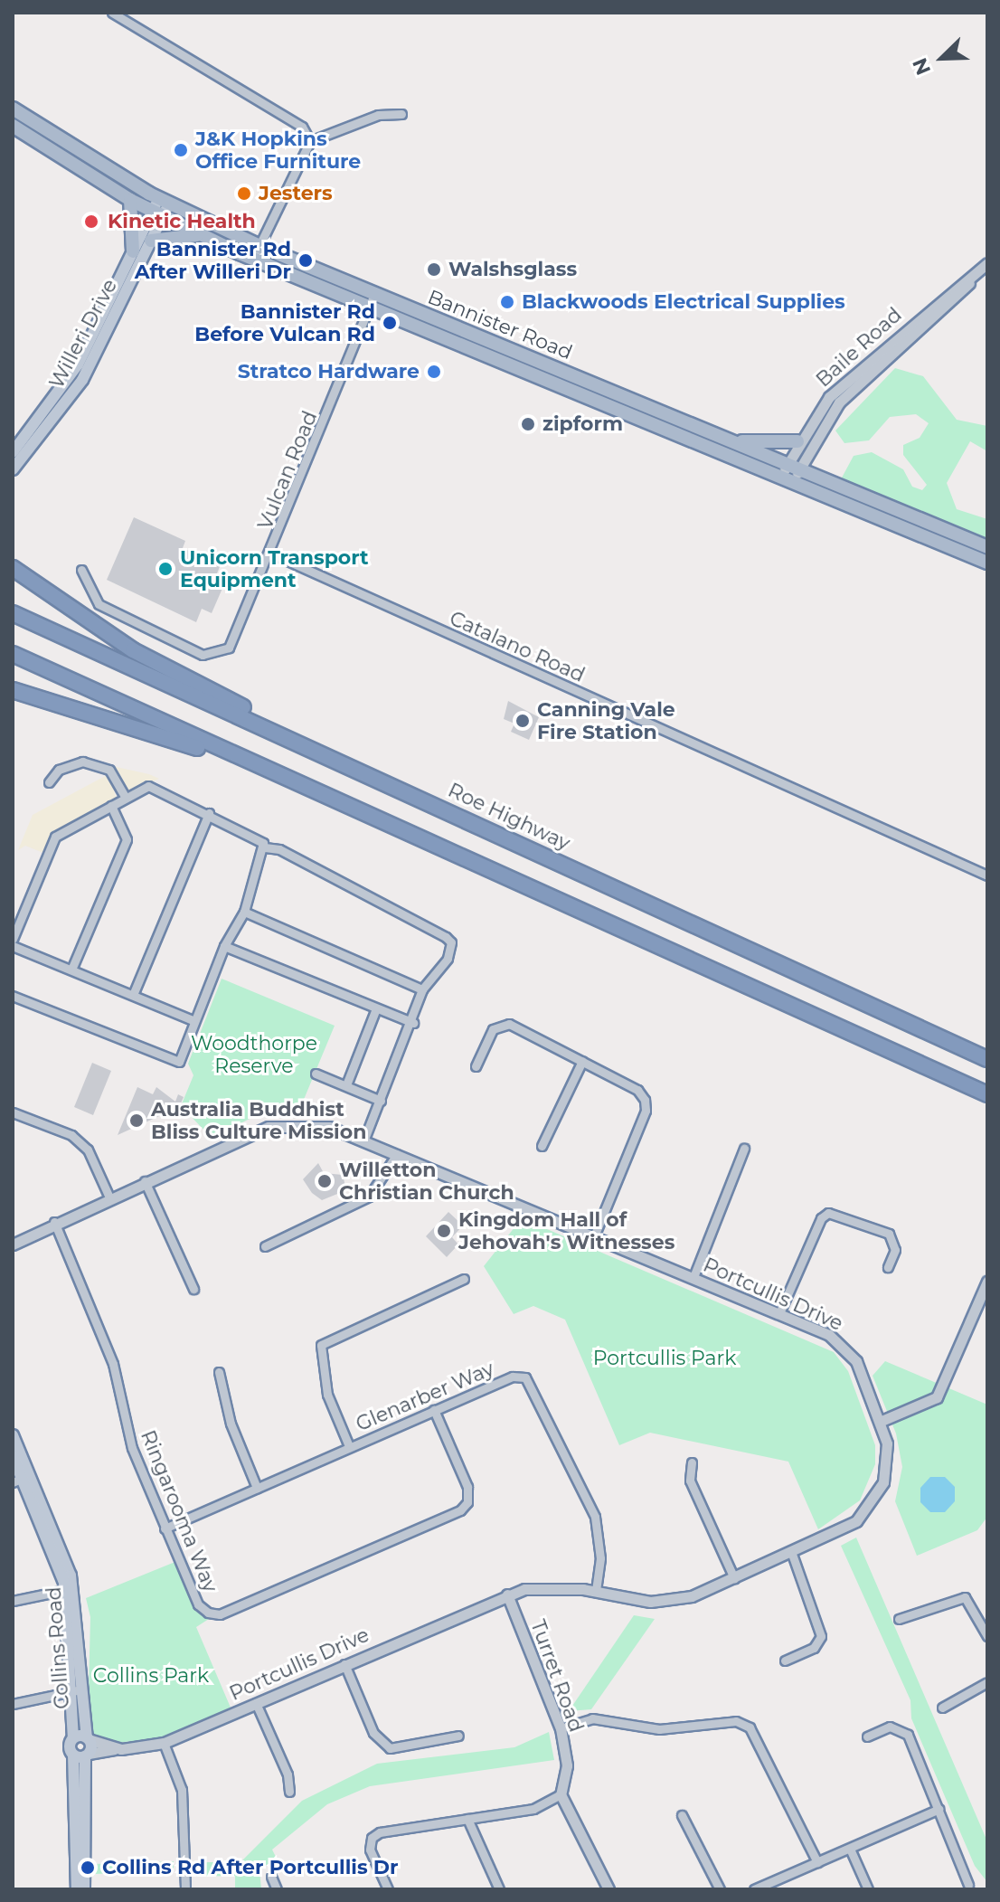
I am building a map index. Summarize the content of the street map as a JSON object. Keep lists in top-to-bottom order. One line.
{"streets":{"highway":["Roe Highway"],"main road":["Bannister Road","Willeri Drive","Collins Road"],"street":["Baile Road","Vulcan Road","Catalano Road","Portcullis Drive","Glenarber Way","Ringarooma Way","Turret Road"]},"crossings":[["Bannister Road","Willeri Drive"],["Bannister Road","Baile Road"],["Bannister Road","Vulcan Road"],["Vulcan Road","Catalano Road"],["Portcullis Drive","Glenarber Way"],["Portcullis Drive","Ringarooma Way"],["Portcullis Drive","Collins Road"],["Portcullis Drive","Turret Road"],["Glenarber Way","Ringarooma Way"]],"parks":["Woodthorpe Reserve","Portcullis Park","Collins Park"],"places":["J&K Hopkins Office Furniture","Jesters","Kinetic Health","Bannister Rd After Willeri Dr","Walshsglass","Blackwoods Electrical Supplies","Bannister Rd Before Vulcan Rd","Stratco Hardware","zipform","Unicorn Transport Equipment","Canning Vale Fire Station","Australia Buddhist Bliss Culture Mission","Willetton Christian Church","Kingdom Hall of Jehovah's Witnesses","Collins Rd After Portcullis Dr"],"north":"bottom left"}
